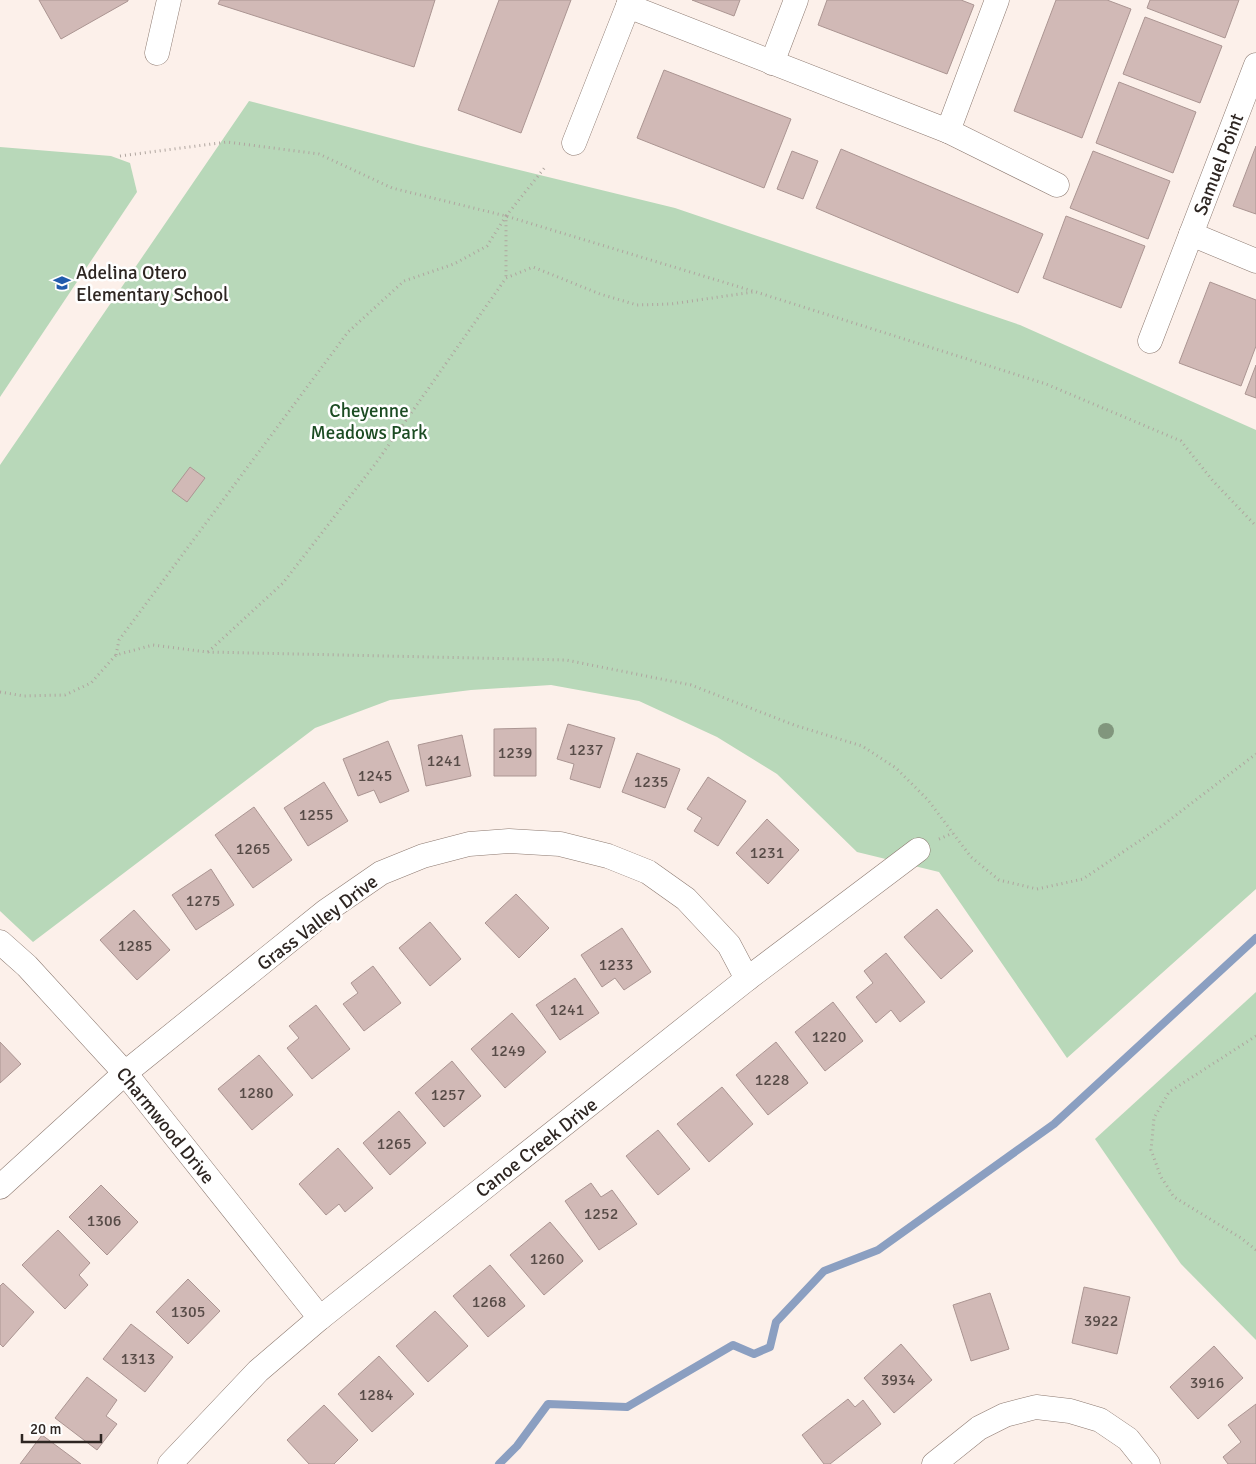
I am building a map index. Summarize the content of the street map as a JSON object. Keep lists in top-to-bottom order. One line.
{"streets":{"street":["Samuel Point","Grass Valley Drive","Charmwood Drive","Canoe Creek Drive"]},"crossings":[["Grass Valley Drive","Charmwood Drive"],["Grass Valley Drive","Canoe Creek Drive"],["Charmwood Drive","Canoe Creek Drive"]],"parks":["Cheyenne Meadows Park"],"places":{"school or university":["Adelina Otero Elementary School"]},"house_numbers":["1237","1239","1241","1245","1235","1255","1265","1231","1275","1285","1233","1241","1220","1249","1228","1280","1257","1265","1252","1306","1260","1268","1305","3922","1313","3934","3916","1284"],"scale_bar":"20 m"}
